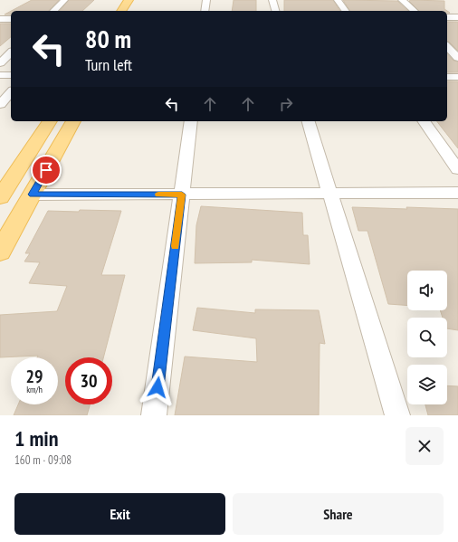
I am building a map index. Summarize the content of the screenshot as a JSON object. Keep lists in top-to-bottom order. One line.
{"page":{"turn":["80 m","Turn left"],"speed":"29 km/h","limit":"30","heading":["1 min","160 m · 09:08"],"buttons":["Exit","Share"]}}
